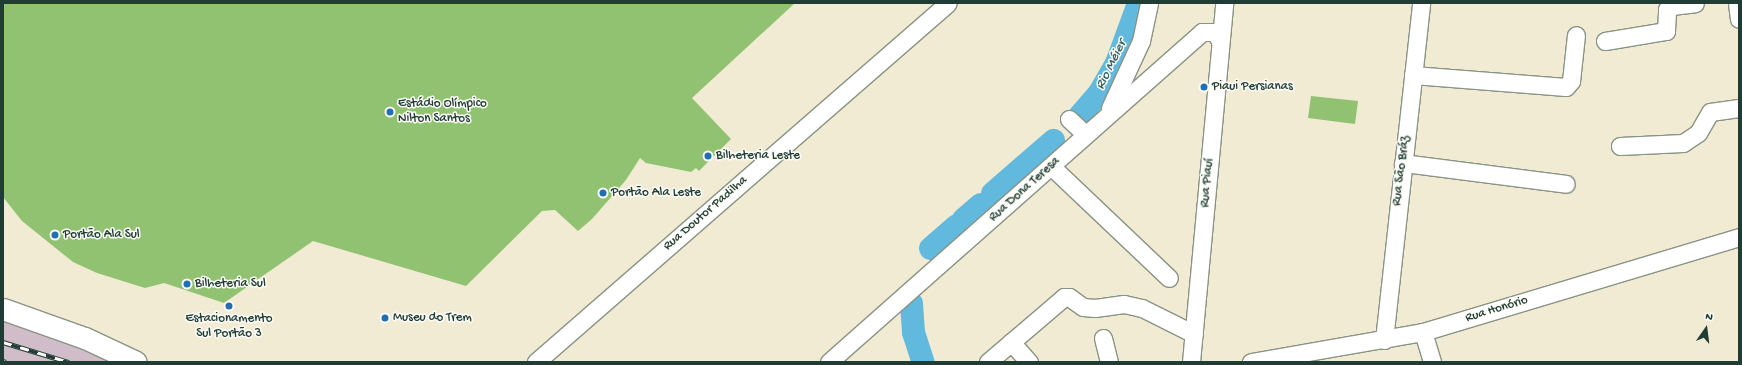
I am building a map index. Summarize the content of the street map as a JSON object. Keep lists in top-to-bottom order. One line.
{"streets":{"street":["Rua São Bráz","Rua Piauí","Rua Dona Teresa","Rua Doutor Padilha","Rua Honório"]},"crossings":[["Rua São Bráz","Rua Honório"],["Rua Piauí","Rua Dona Teresa"]],"water":["Rio Méier"],"places":["Piaui Persianas","Estádio Olímpico Nilton Santos","Bilheteria Leste","Portão Ala Leste","Portão Ala Sul","Bilheteria Sul","Estacionamento Sul Portão 3","Museu do Trem"],"north":"top"}
